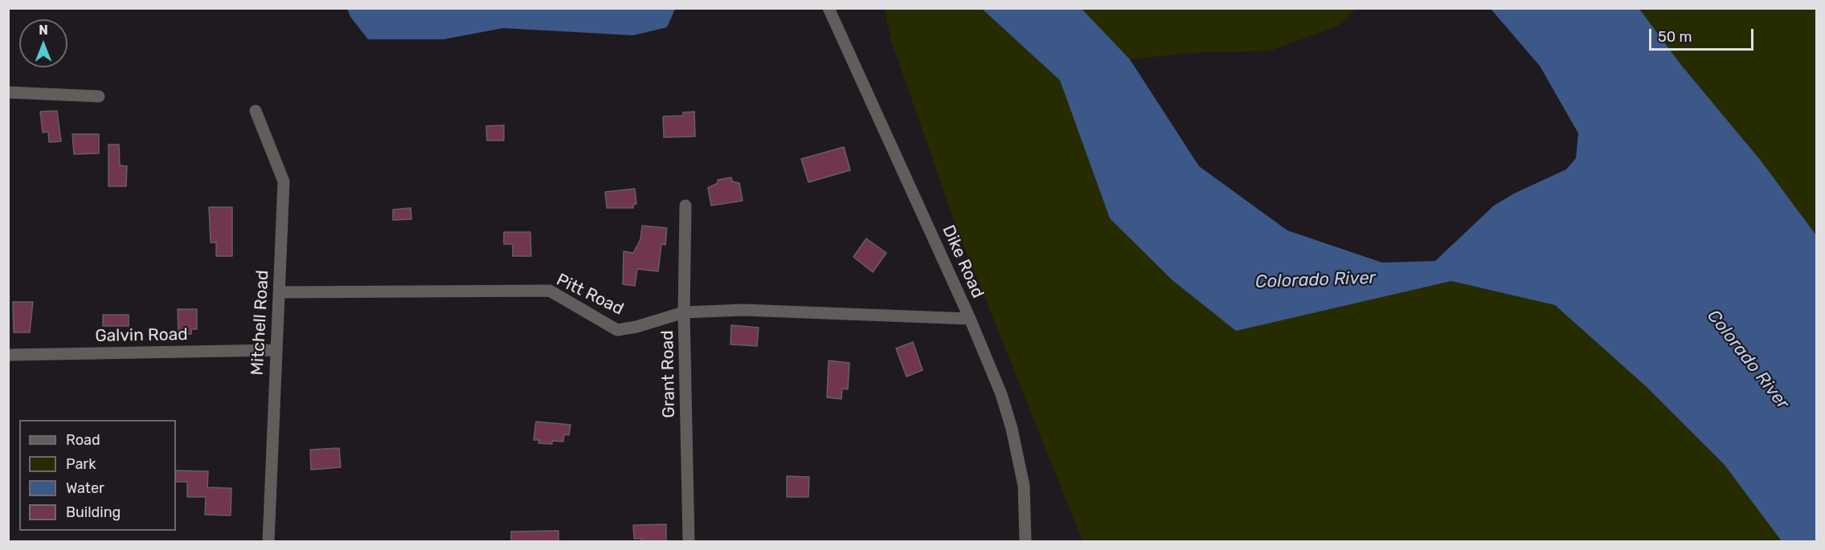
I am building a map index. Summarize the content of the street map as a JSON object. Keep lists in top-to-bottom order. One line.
{"streets":{"street":["Dike Road","Pitt Road","Mitchell Road","Galvin Road","Grant Road"]},"crossings":[["Dike Road","Pitt Road"],["Pitt Road","Mitchell Road"],["Pitt Road","Grant Road"],["Mitchell Road","Galvin Road"]],"water":["Colorado River"],"legend":["Road","Park","Water","Building"],"scale_bar":"50 m","north":"top"}
